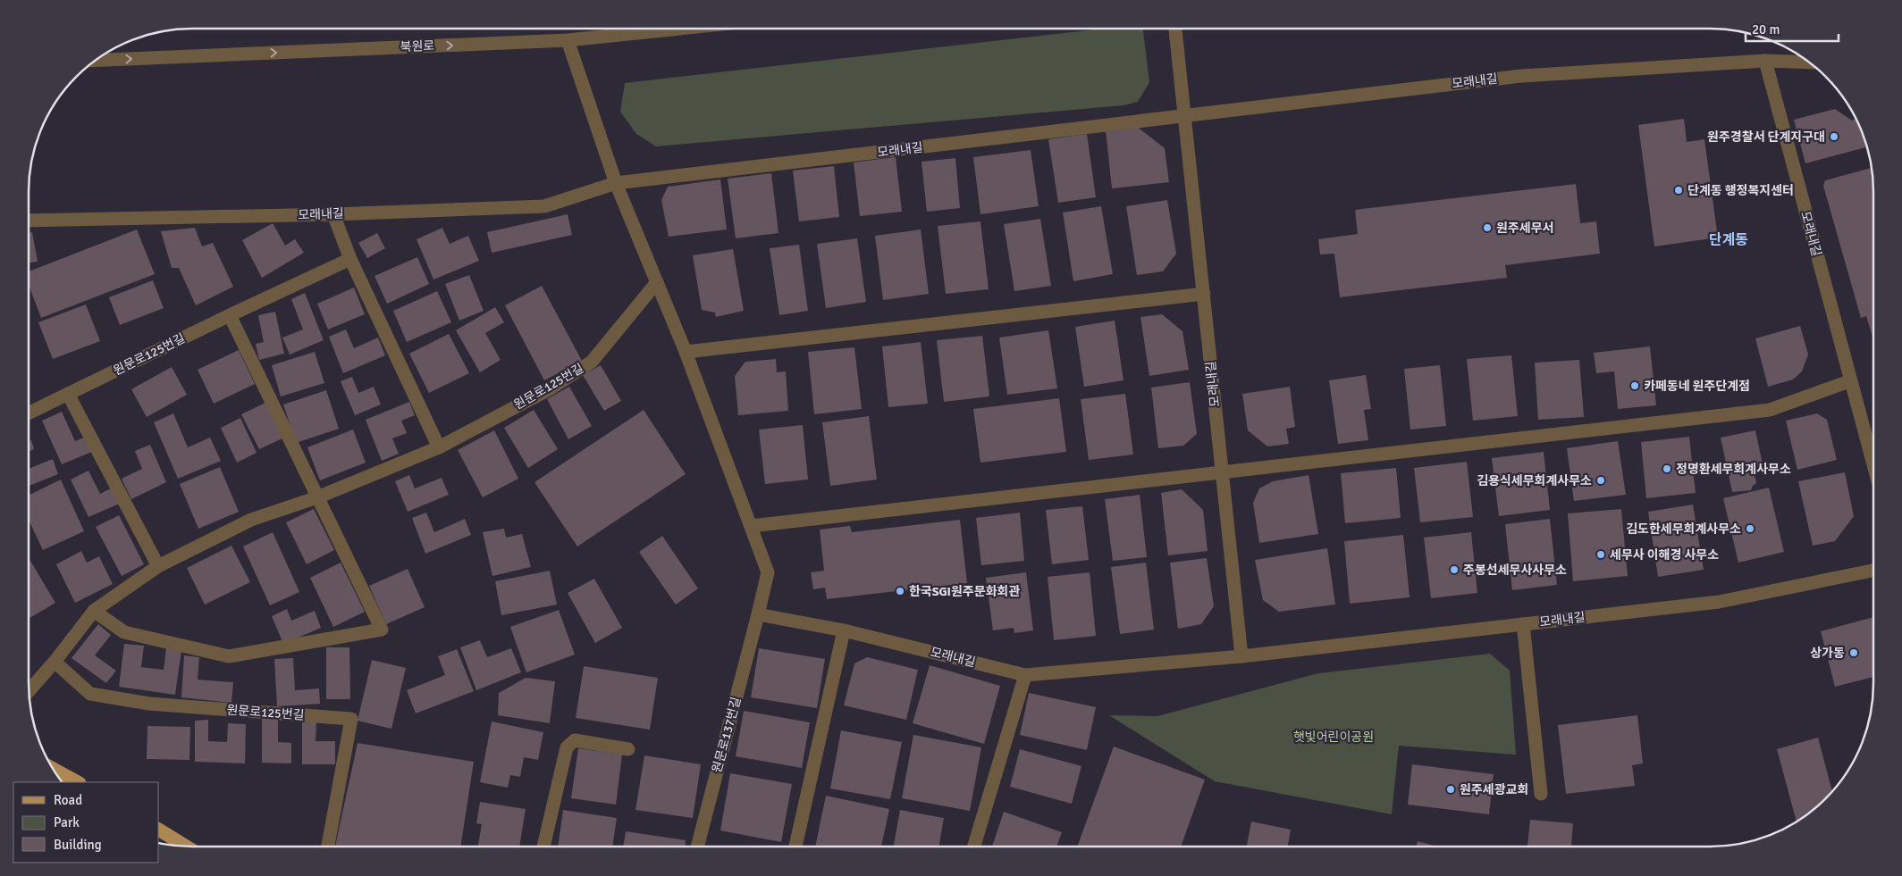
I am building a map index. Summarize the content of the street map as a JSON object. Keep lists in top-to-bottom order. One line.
{"streets":{"street":["북원로","모래내길","원문로125번길","원문로137번길"]},"crossings":[["모래내길","원문로137번길"]],"one_way":["북원로"],"districts":["단계동"],"parks":["햇빛어린이공원"],"places":["원주경찰서 단계지구대","단계동 행정복지센터","원주세무서","카페동네 원주단계점","정명환세무회계사무소","김용식세무회계사무소","김도한세무회계사무소","세무사 이해경 사무소","주봉선세무사사무소","한국SGI원주문화회관","상가동","원주세광교회"],"legend":["Road","Park","Building"],"scale_bar":"20 m"}
